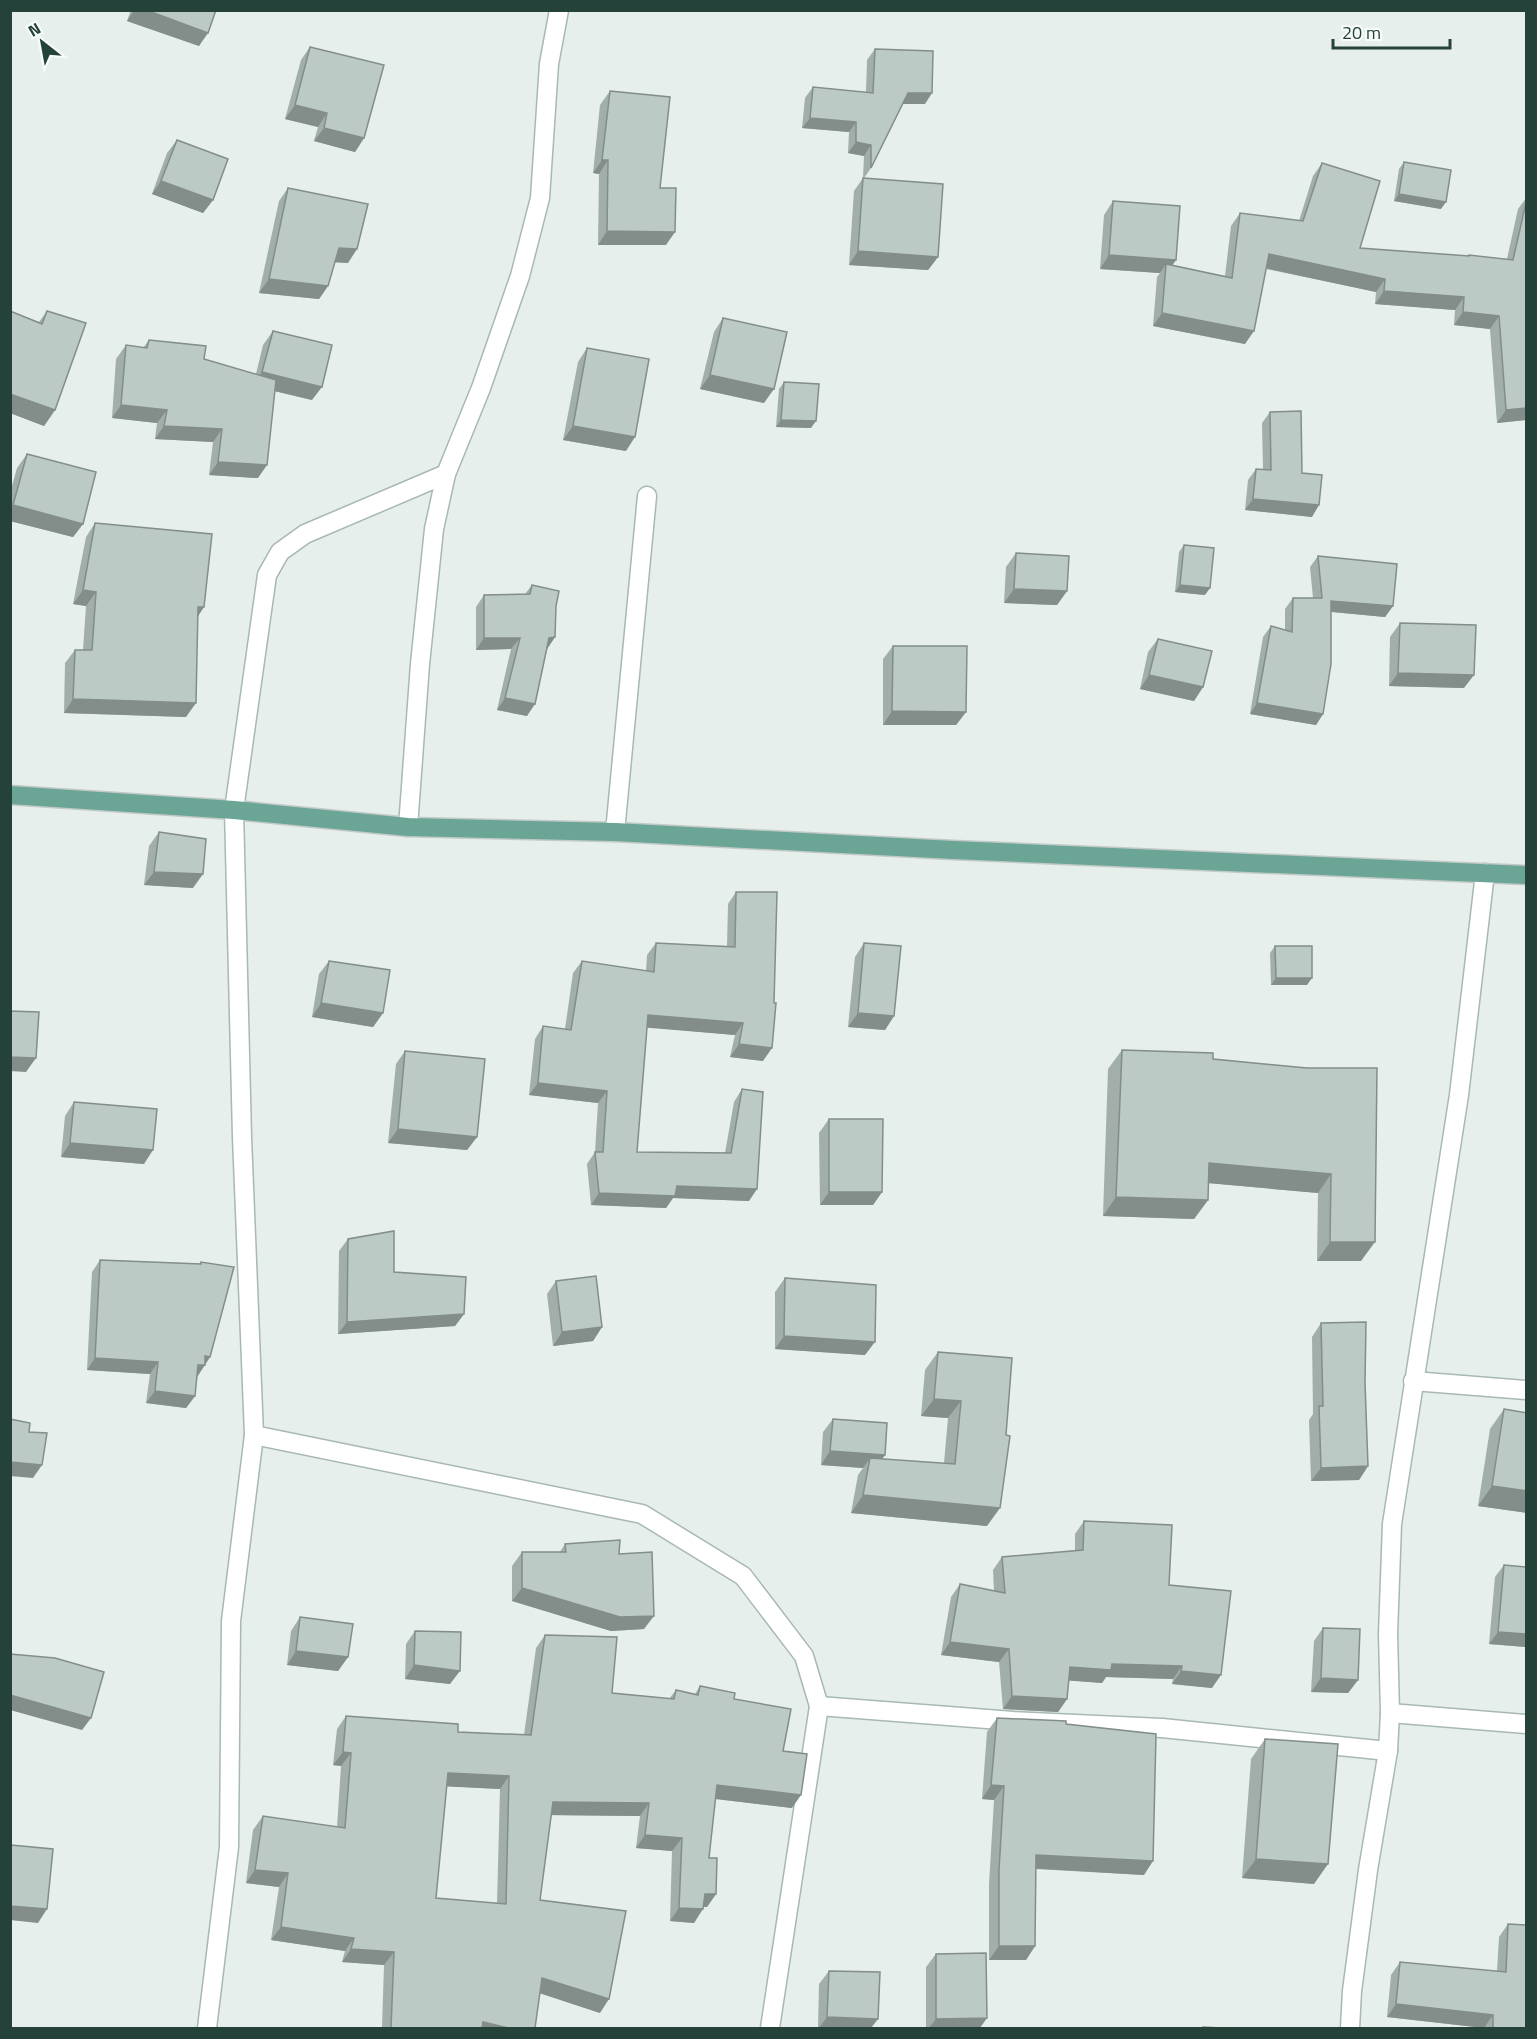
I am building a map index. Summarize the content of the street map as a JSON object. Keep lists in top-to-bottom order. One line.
{"scale_bar":"20 m","north":"top left"}
